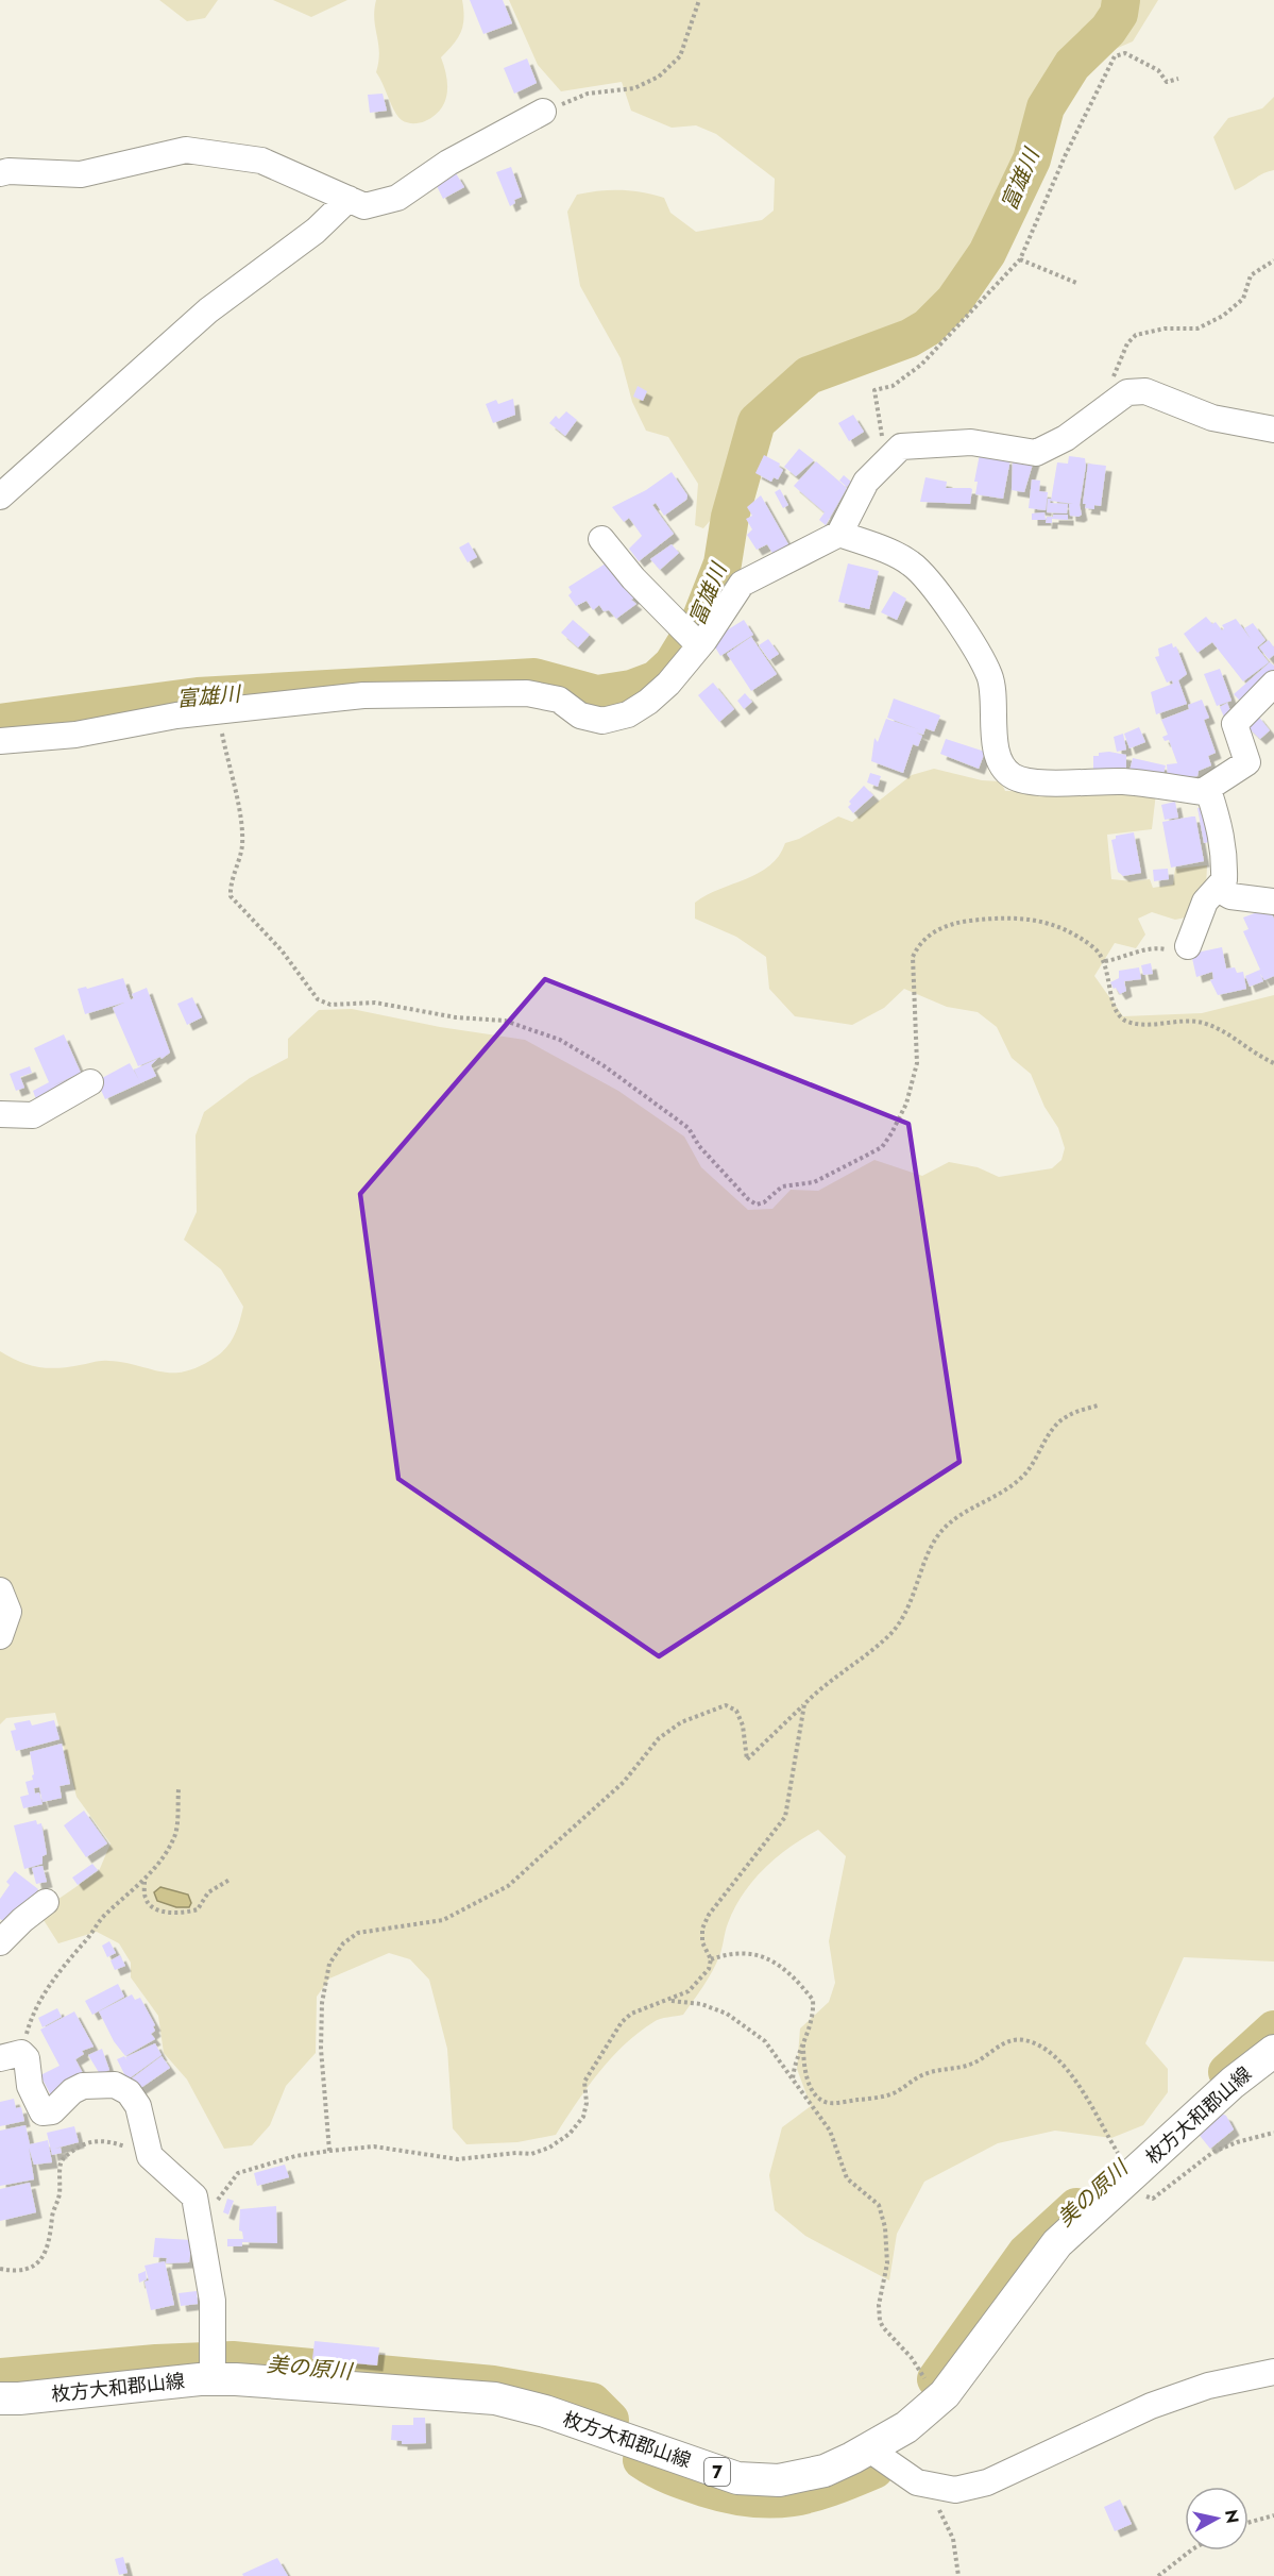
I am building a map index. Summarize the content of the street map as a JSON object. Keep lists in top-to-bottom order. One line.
{"streets":{"main road":["枚方大和郡山線","7"]},"water":["富雄川","美の原川"],"north":"right"}
